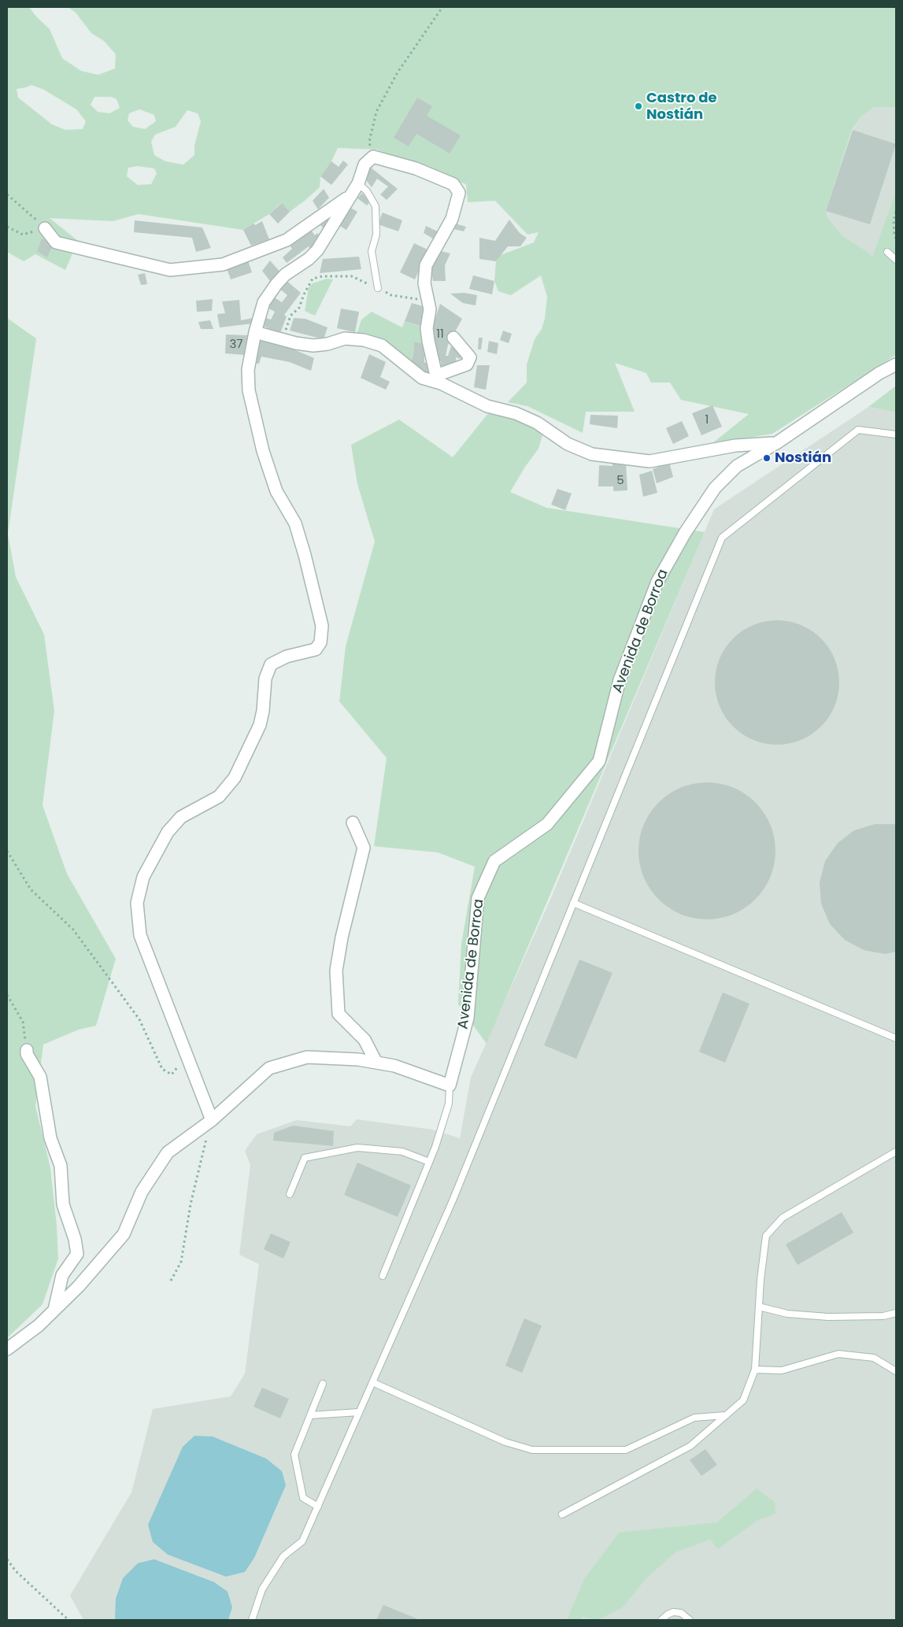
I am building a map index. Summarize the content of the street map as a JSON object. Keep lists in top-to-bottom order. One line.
{"streets":{"street":["Avenida de Borroa"]},"places":["Castro de Nostián","Nostián"],"house_numbers":["11","37","1","5"]}
